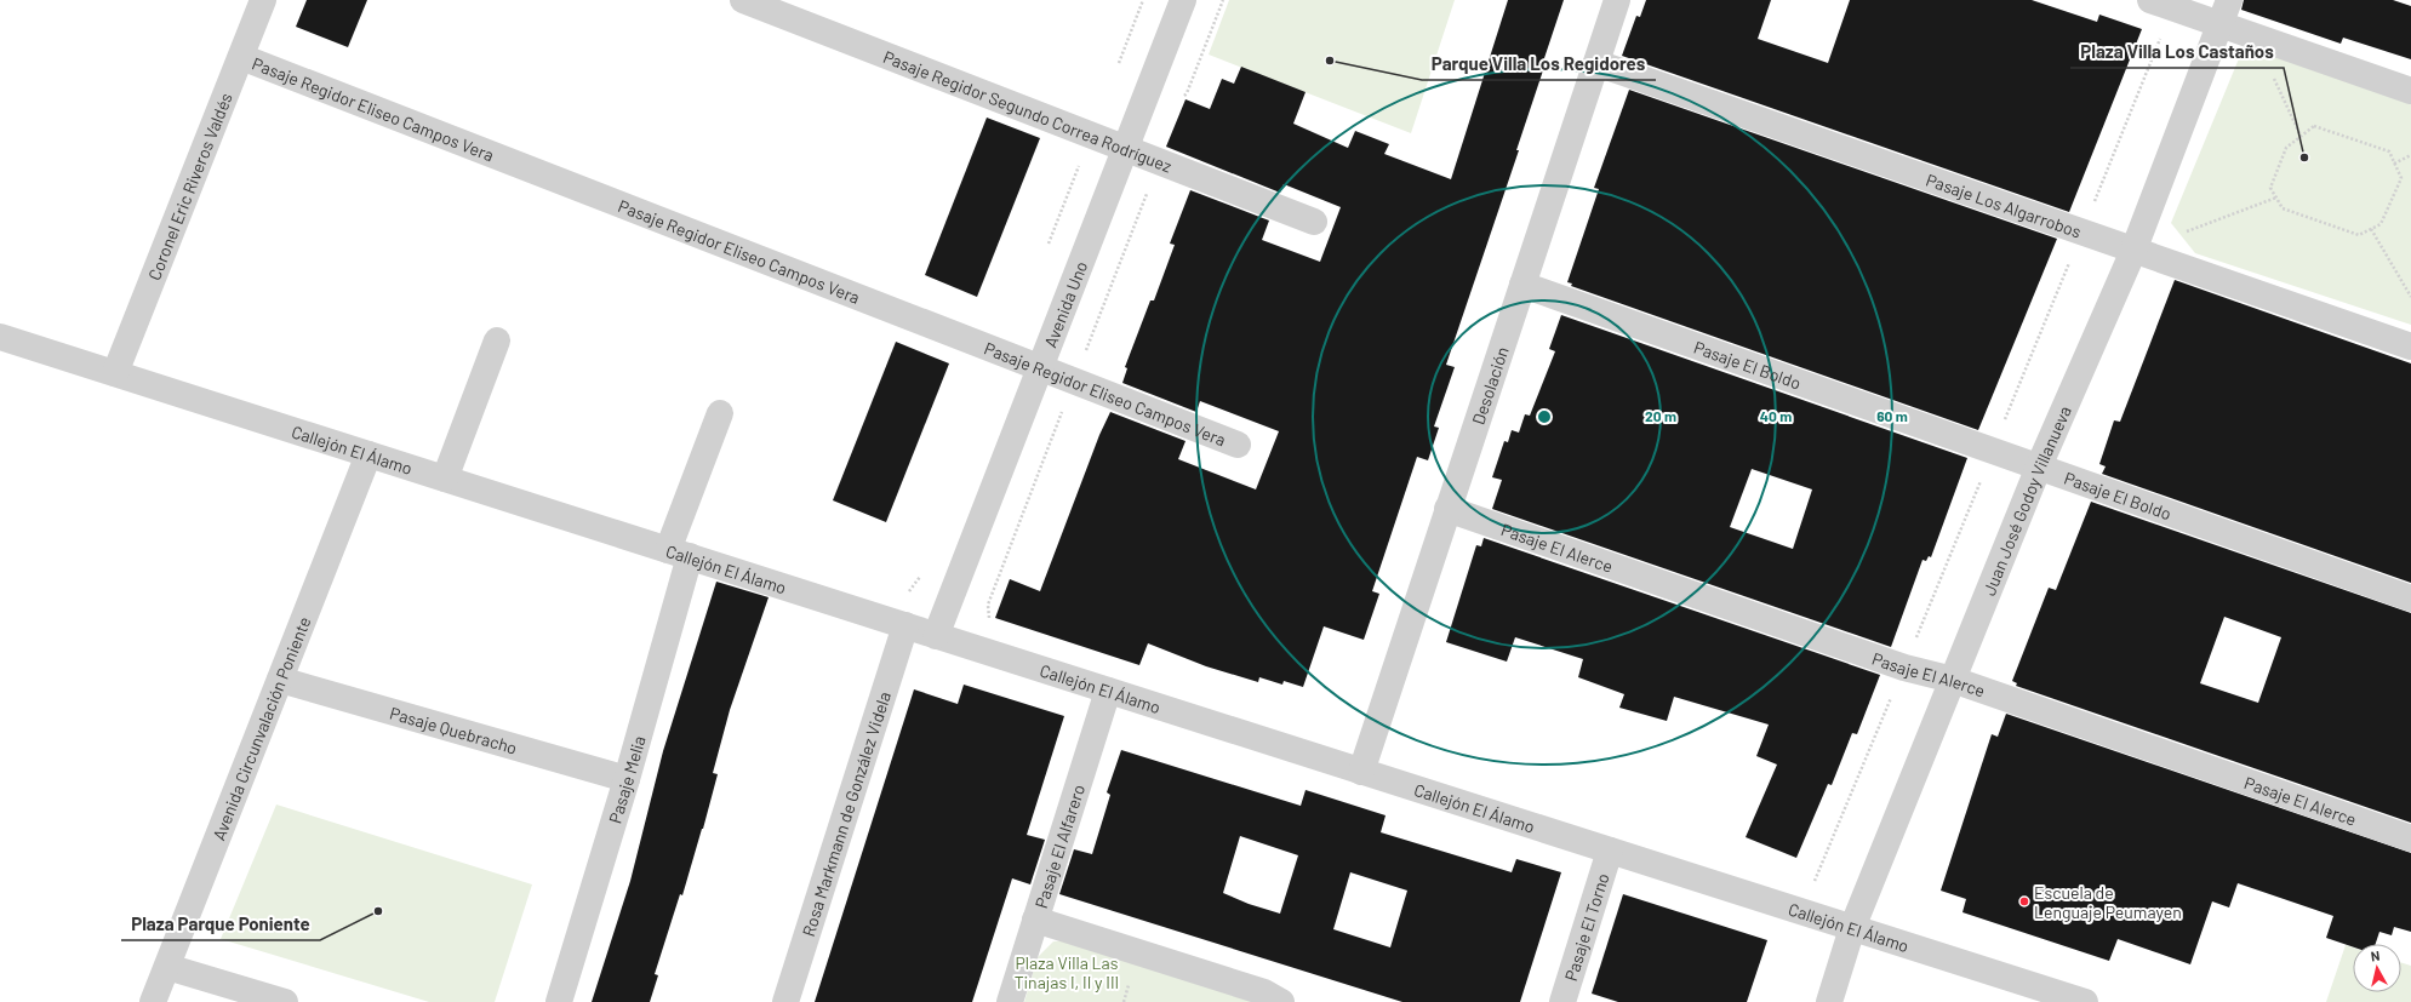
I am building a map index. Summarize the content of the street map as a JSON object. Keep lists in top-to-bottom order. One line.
{"streets":{"street":["Pasaje Regidor Eliseo Campos Vera","Pasaje Regidor Segundo Correa Rodríguez","Coronel Eric Riveros Valdés","Pasaje Los Algarrobos","Avenida Uno","Pasaje El Boldo","Desolación","Callejón El Álamo","Juan José Godoy Villanueva","Pasaje El Alerce","Avenida Circunvalación Poniente","Pasaje Quebracho","Pasaje Melia","Rosa Markmann de González Videla","Pasaje El Alfarero","Pasaje El Torno"]},"crossings":[["Pasaje Regidor Eliseo Campos Vera","Coronel Eric Riveros Valdés"],["Pasaje Regidor Eliseo Campos Vera","Avenida Uno"],["Pasaje Regidor Segundo Correa Rodríguez","Avenida Uno"],["Coronel Eric Riveros Valdés","Callejón El Álamo"],["Pasaje Los Algarrobos","Desolación"],["Pasaje Los Algarrobos","Juan José Godoy Villanueva"],["Avenida Uno","Callejón El Álamo"],["Pasaje El Boldo","Desolación"],["Pasaje El Boldo","Juan José Godoy Villanueva"],["Desolación","Callejón El Álamo"],["Desolación","Pasaje El Alerce"],["Callejón El Álamo","Juan José Godoy Villanueva"],["Callejón El Álamo","Avenida Circunvalación Poniente"],["Callejón El Álamo","Pasaje Melia"],["Callejón El Álamo","Rosa Markmann de González Videla"],["Callejón El Álamo","Pasaje El Alfarero"],["Callejón El Álamo","Pasaje El Torno"],["Juan José Godoy Villanueva","Pasaje El Alerce"],["Avenida Circunvalación Poniente","Pasaje Quebracho"],["Pasaje Quebracho","Pasaje Melia"]],"parks":["Plaza Villa Las Tinajas I, II y III"],"places":["Parque Villa Los Regidores","Plaza Villa Los Castaños","Escuela de Lenguaje Peumayen","Plaza Parque Poniente"],"north":"top","rings":["20 m","40 m","60 m"]}
